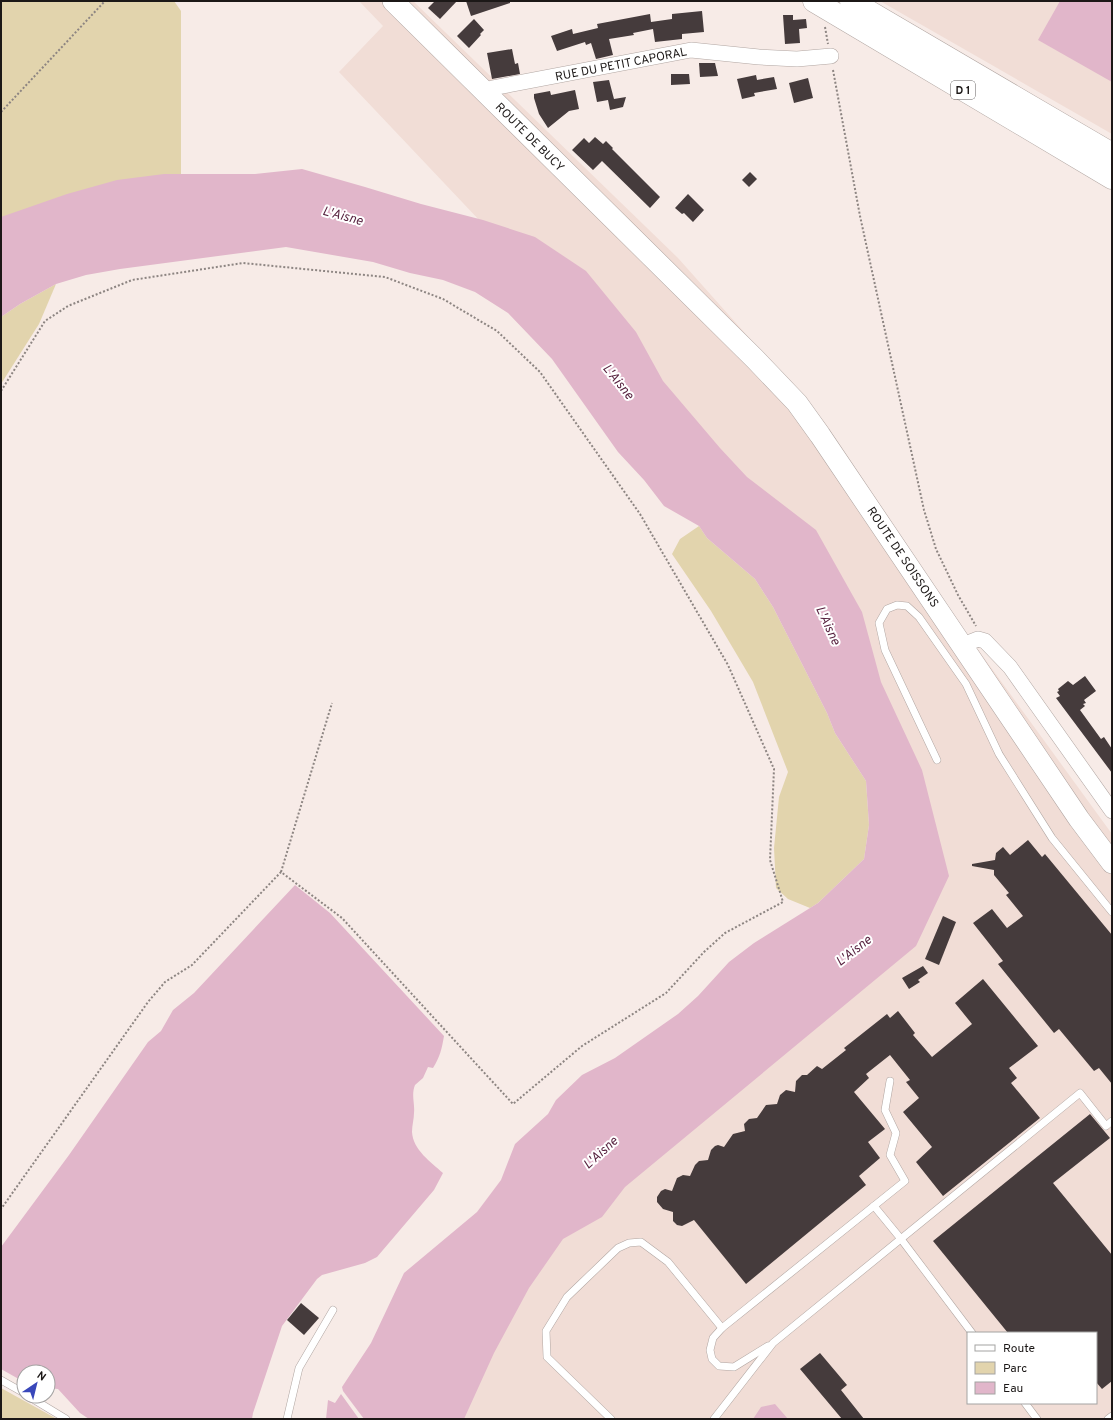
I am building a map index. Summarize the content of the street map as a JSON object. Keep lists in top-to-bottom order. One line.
{"streets":{"main road":["D 1","ROUTE DE BUCY","ROUTE DE SOISSONS"],"street":["RUE DU PETIT CAPORAL"]},"crossings":[["RUE DU PETIT CAPORAL","ROUTE DE BUCY"],["ROUTE DE BUCY","ROUTE DE SOISSONS"]],"water":["L'Aisne"],"legend":["Route","Parc","Eau"],"north":"top right"}
